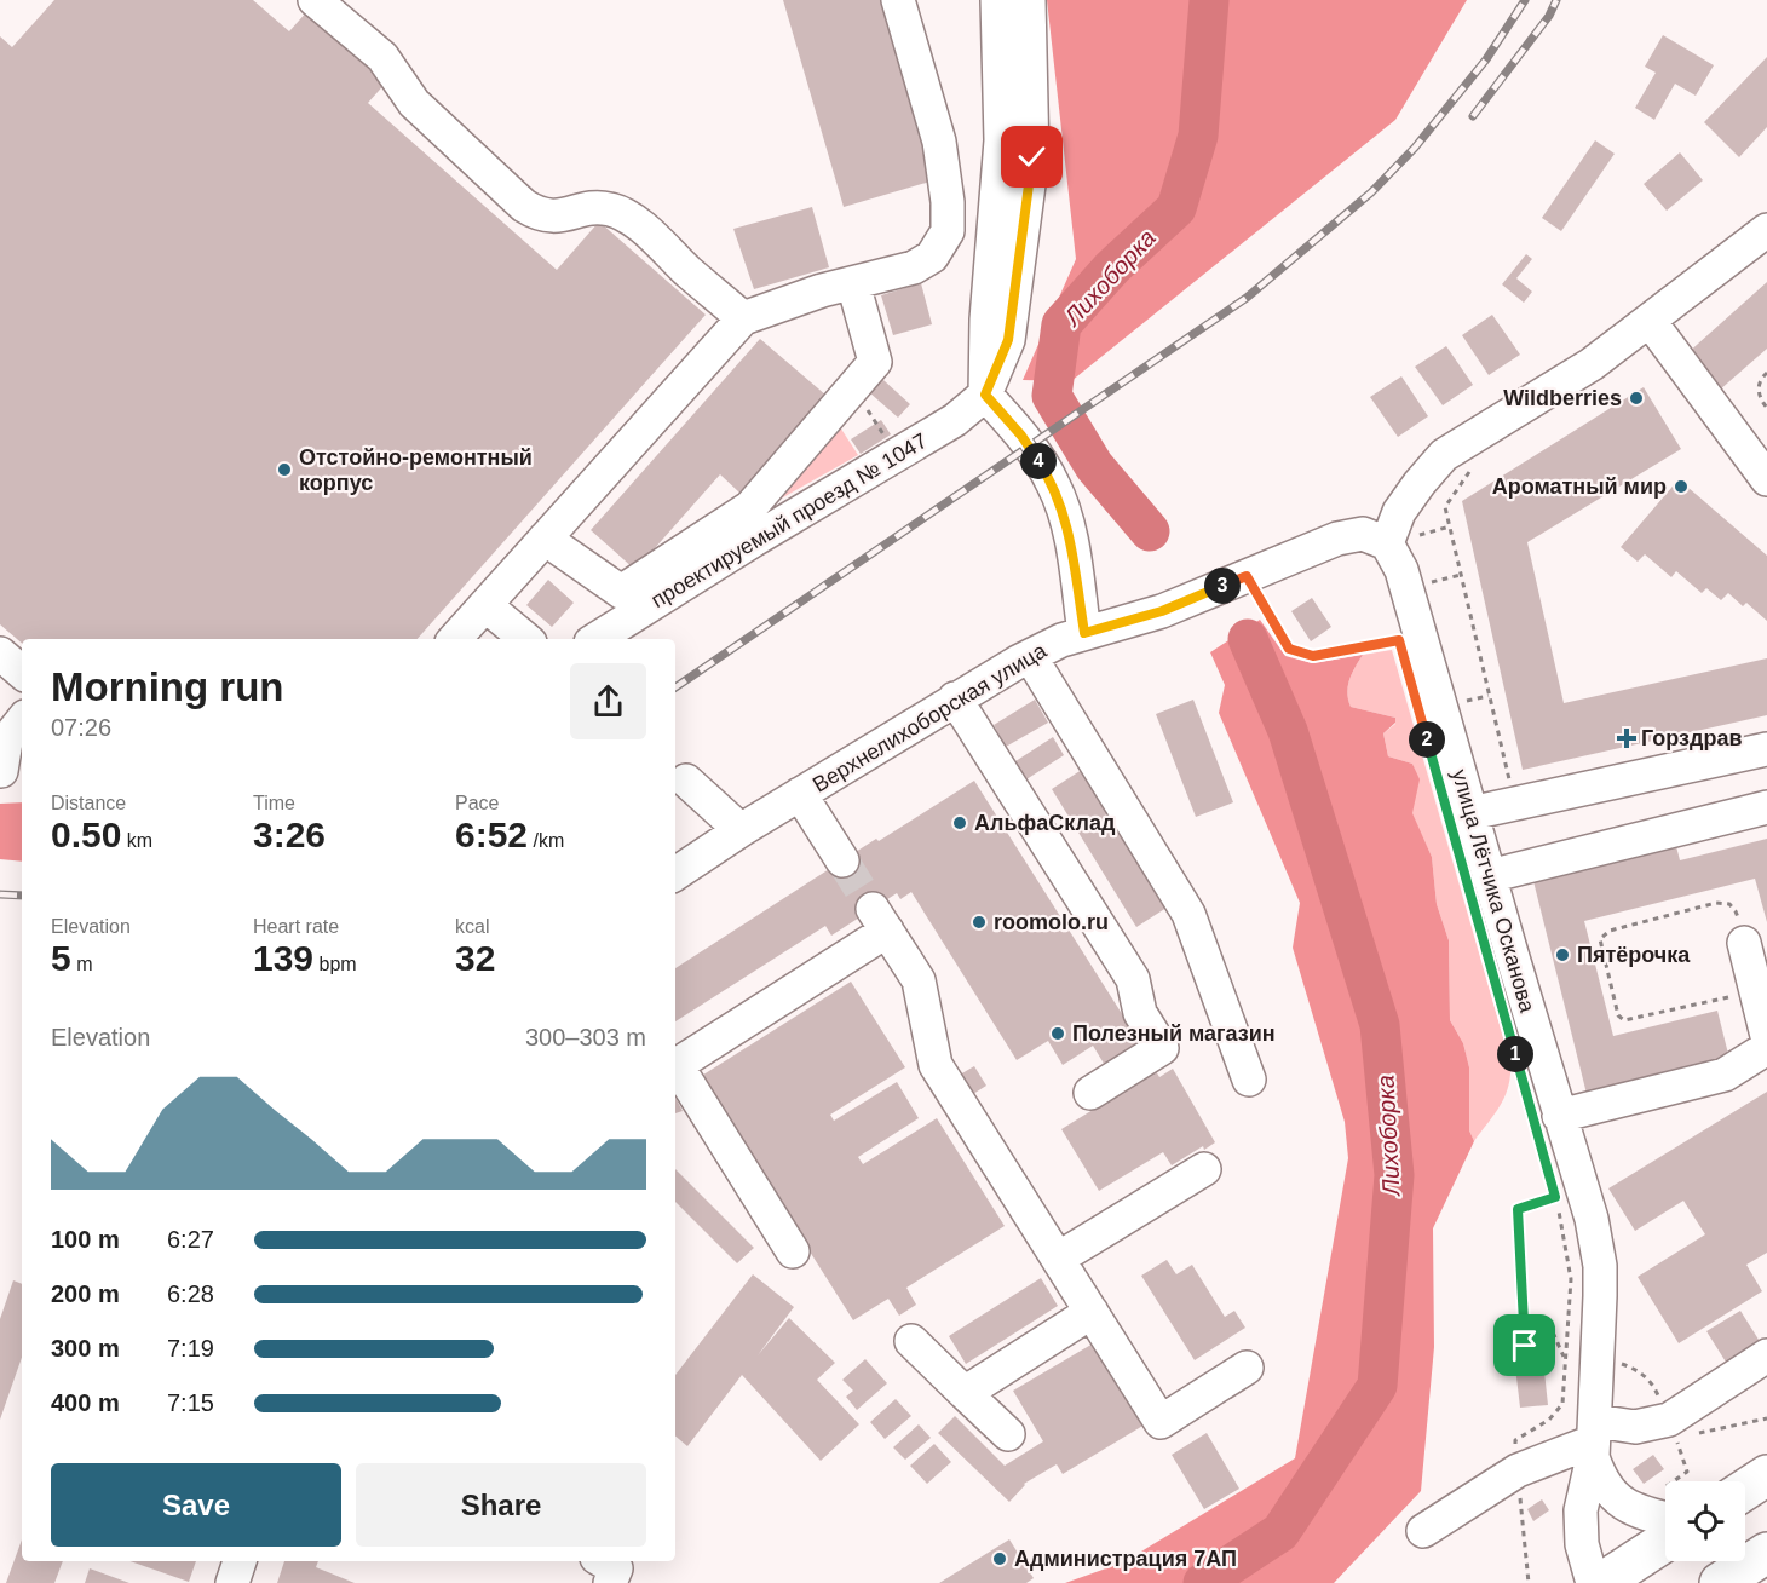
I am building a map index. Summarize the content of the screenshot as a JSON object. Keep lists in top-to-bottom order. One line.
{"streets":{"street":["проектируемый проезд № 1047","Верхнелихоборская улица","улица Лётчика Осканова"]},"crossings":[["Верхнелихоборская улица","улица Лётчика Осканова"]],"water":["Лихоборка"],"places":{"other":["Wildberries","Отстойно-ремонтный корпус","Ароматный мир","АльфаСклад","roomolo.ru","Пятёрочка","Полезный магазин","Администрация 7АП"],"health":["Горздрав"]},"page":{"pins":["4","3","2","1"],"heading":["Morning run","07:26"],"stats":[["Distance","0.50 km"],["Time","3:26"],["Pace","6:52 /km"],["Elevation","5 m"],["Heart rate","139 bpm"],["kcal","32"]],"chart":["Elevation","300–303 m"],"list":[{"name":"100 m","note":"6:27"},{"name":"200 m","note":"6:28"},{"name":"300 m","note":"7:19"},{"name":"400 m","note":"7:15"}],"buttons":["Save","Share"]}}
